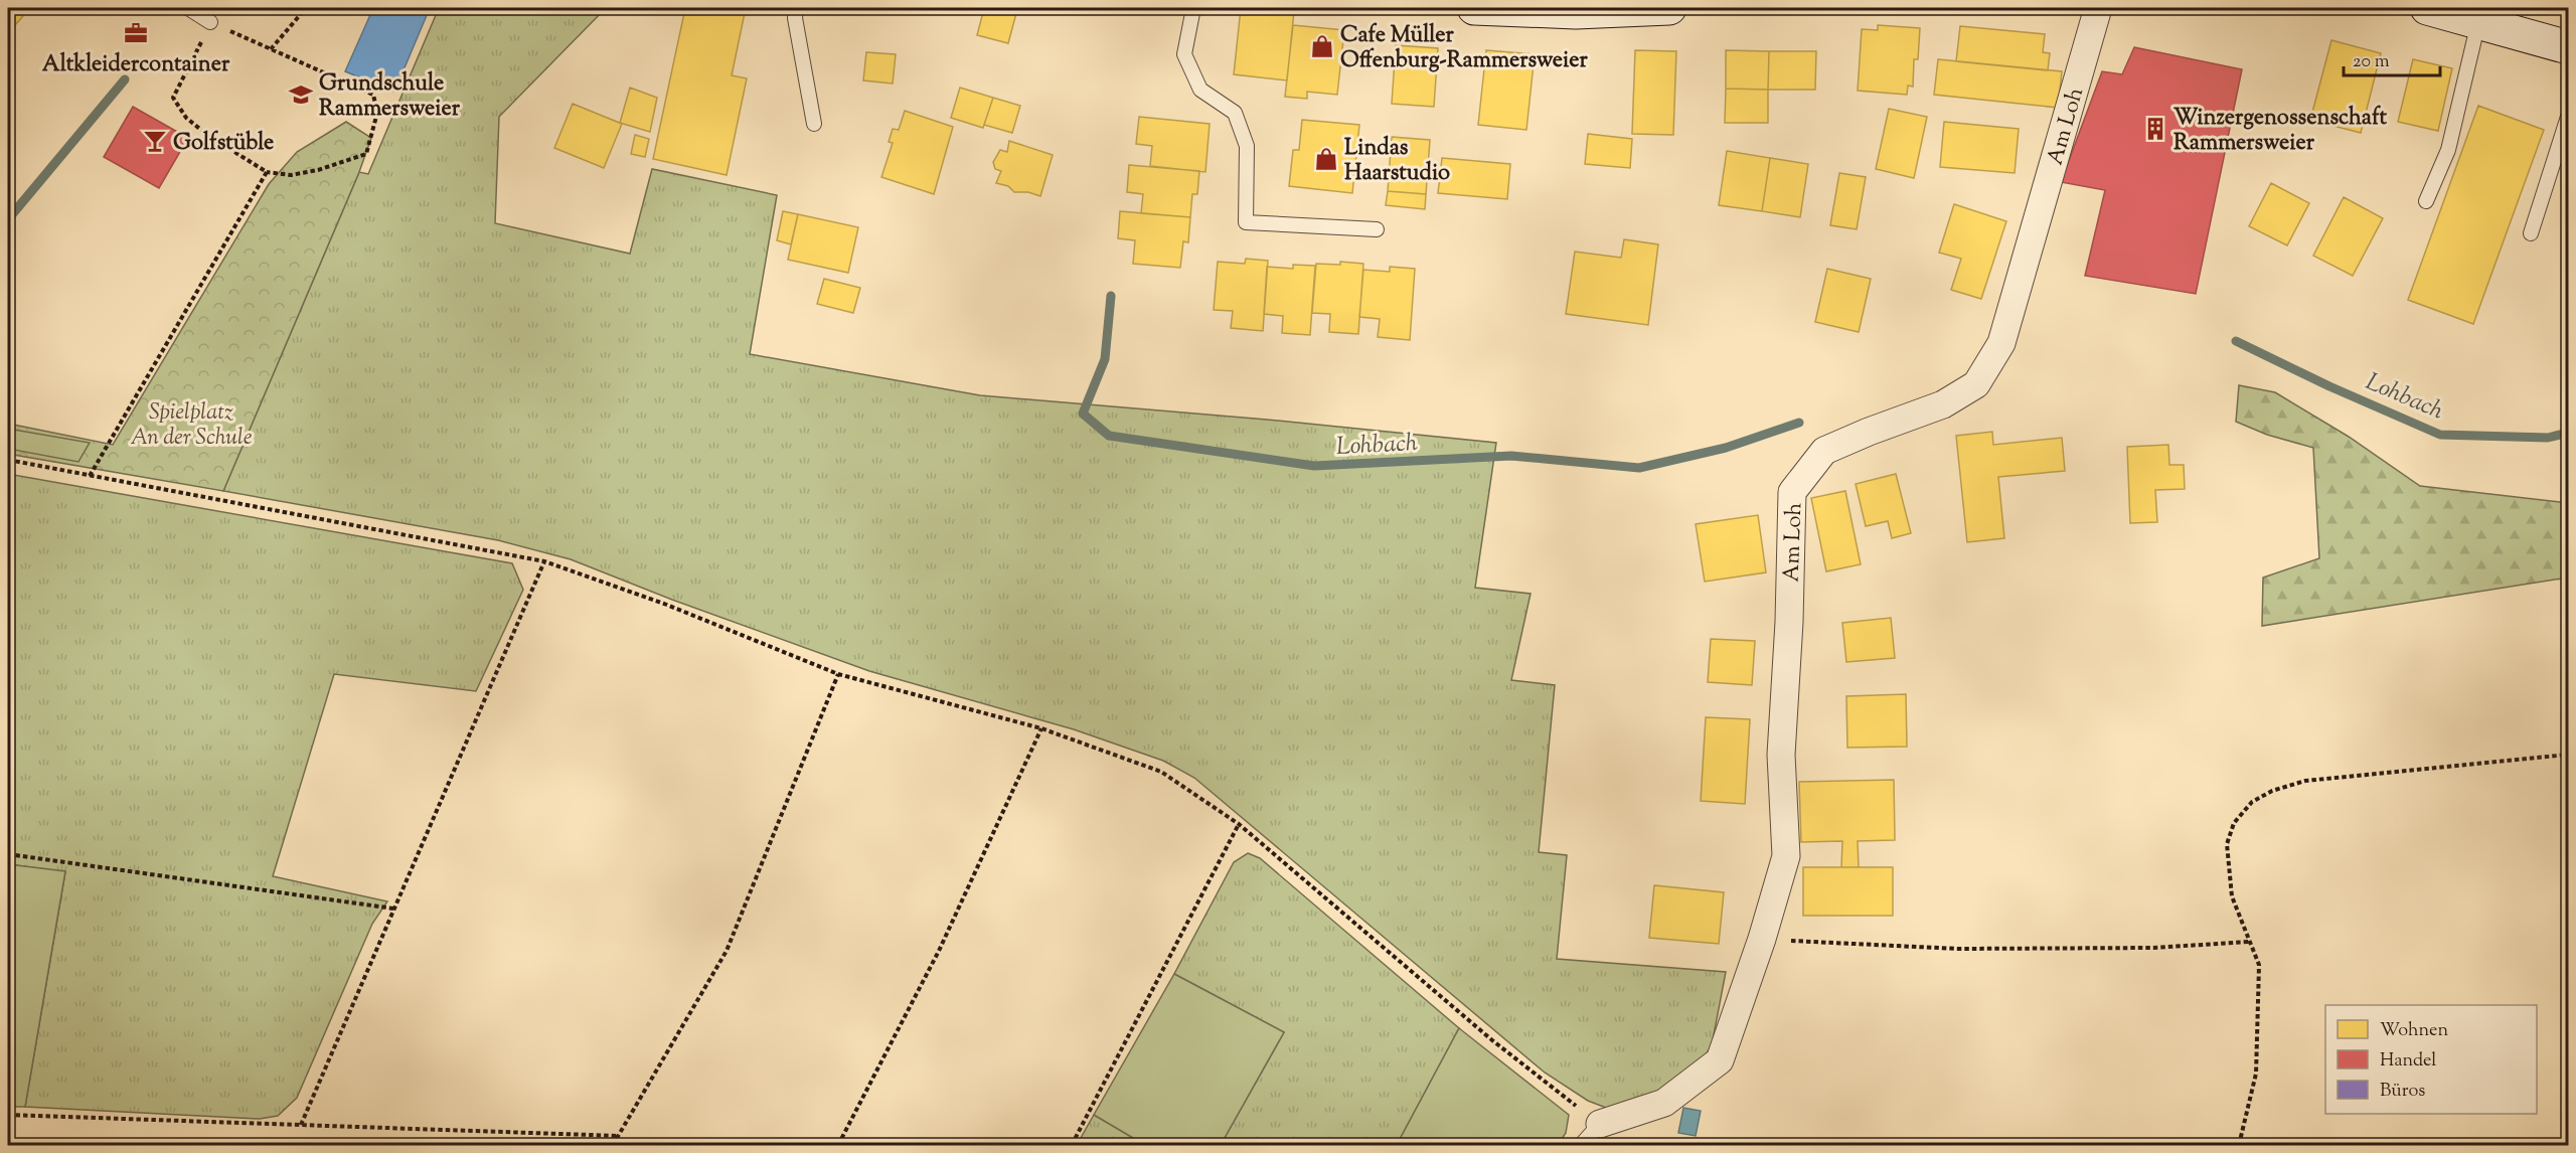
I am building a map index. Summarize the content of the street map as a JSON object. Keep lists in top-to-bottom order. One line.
{"streets":{"street":["Am Loh"]},"water":["Lohbach"],"parks":["Spielplatz An der Schule"],"places":{"office":["Altkleidercontainer"],"shop":["Cafe Müller Offenburg-Rammersweier","Lindas Haarstudio"],"school or university":["Grundschule Rammersweier"],"building":["Winzergenossenschaft Rammersweier"],"bar":["Golfstüble"]},"legend":["Wohnen","Handel","Büros"],"scale_bar":"20 m"}
